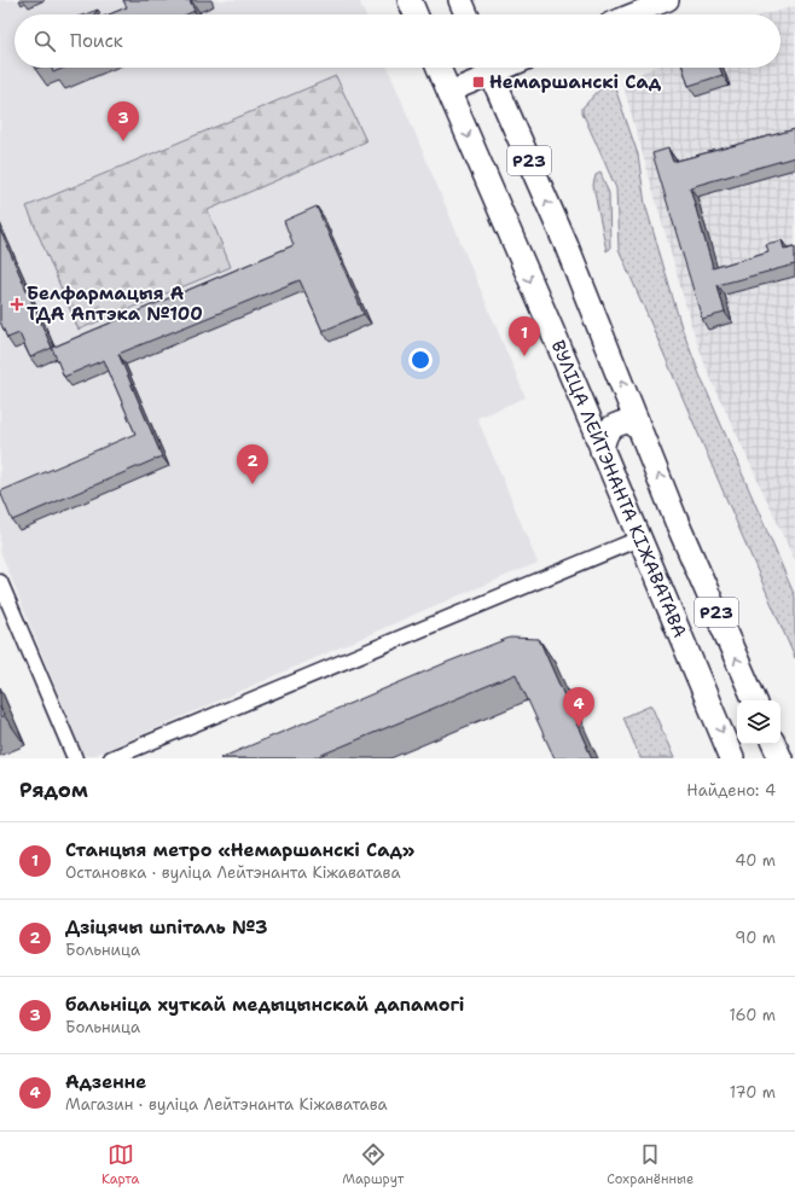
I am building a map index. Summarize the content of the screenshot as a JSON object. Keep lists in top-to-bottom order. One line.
{"streets":{"main road":["Р23","ВУЛІЦА ЛЕЙТЭНАНТА КІЖАВАТАВА"]},"places":{"transit":["Немаршанскі Сад"],"health":["Белфармацыя А ТДА Аптэка №100"]},"page":{"search":"Поиск","pins":["3","1","2","4"],"heading":["Рядом","Найдено: 4"],"list":[{"mark":"1","name":"Станцыя метро «Немаршанскі Сад»","note":"Остановка · вуліца Лейтэнанта Кіжаватава","value":"40 m"},{"mark":"2","name":"Дзіцячы шпіталь №3","note":"Больница","value":"90 m"},{"mark":"3","name":"бальніца хуткай медыцынскай дапамогі","note":"Больница","value":"160 m"},{"mark":"4","name":"Адзенне","note":"Магазин · вуліца Лейтэнанта Кіжаватава","value":"170 m"}],"nav":["Карта","Маршрут","Сохранённые"]}}
